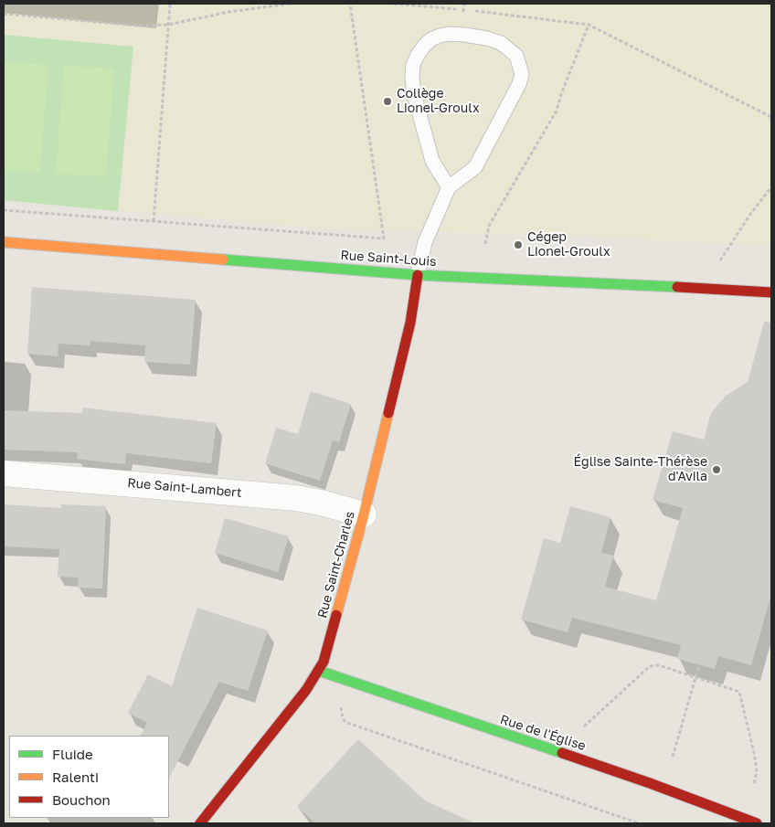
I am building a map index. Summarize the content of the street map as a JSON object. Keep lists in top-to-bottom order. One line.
{"streets":{"street":["Rue Saint-Louis","Rue Saint-Lambert","Rue Saint-Charles","Rue de l'Église"]},"crossings":[["Rue Saint-Louis","Rue Saint-Charles"],["Rue Saint-Lambert","Rue Saint-Charles"],["Rue Saint-Charles","Rue de l'Église"]],"places":["Collège Lionel-Groulx","Cégep Lionel-Groulx","Église Sainte-Thérèse d'Avila"],"legend":["Fluide","Ralenti","Bouchon"]}
